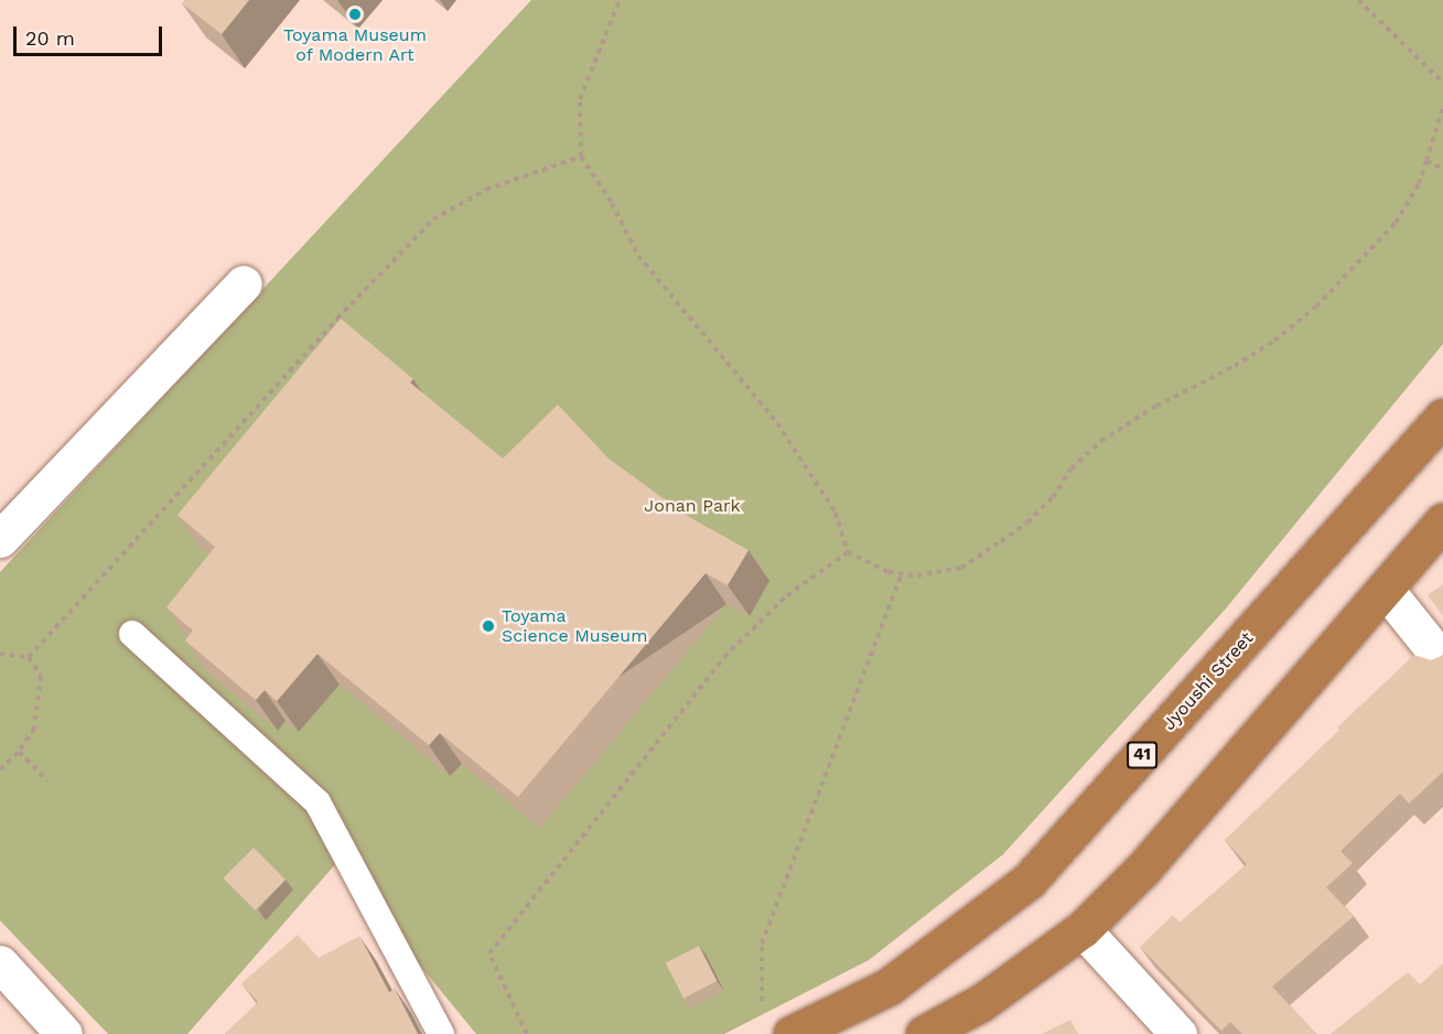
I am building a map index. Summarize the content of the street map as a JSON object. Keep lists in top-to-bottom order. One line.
{"streets":{"highway":["Jyoushi Street","41"]},"parks":["Jonan Park"],"places":["Toyama Museum of Modern Art","Toyama Science Museum"],"scale_bar":"20 m"}
